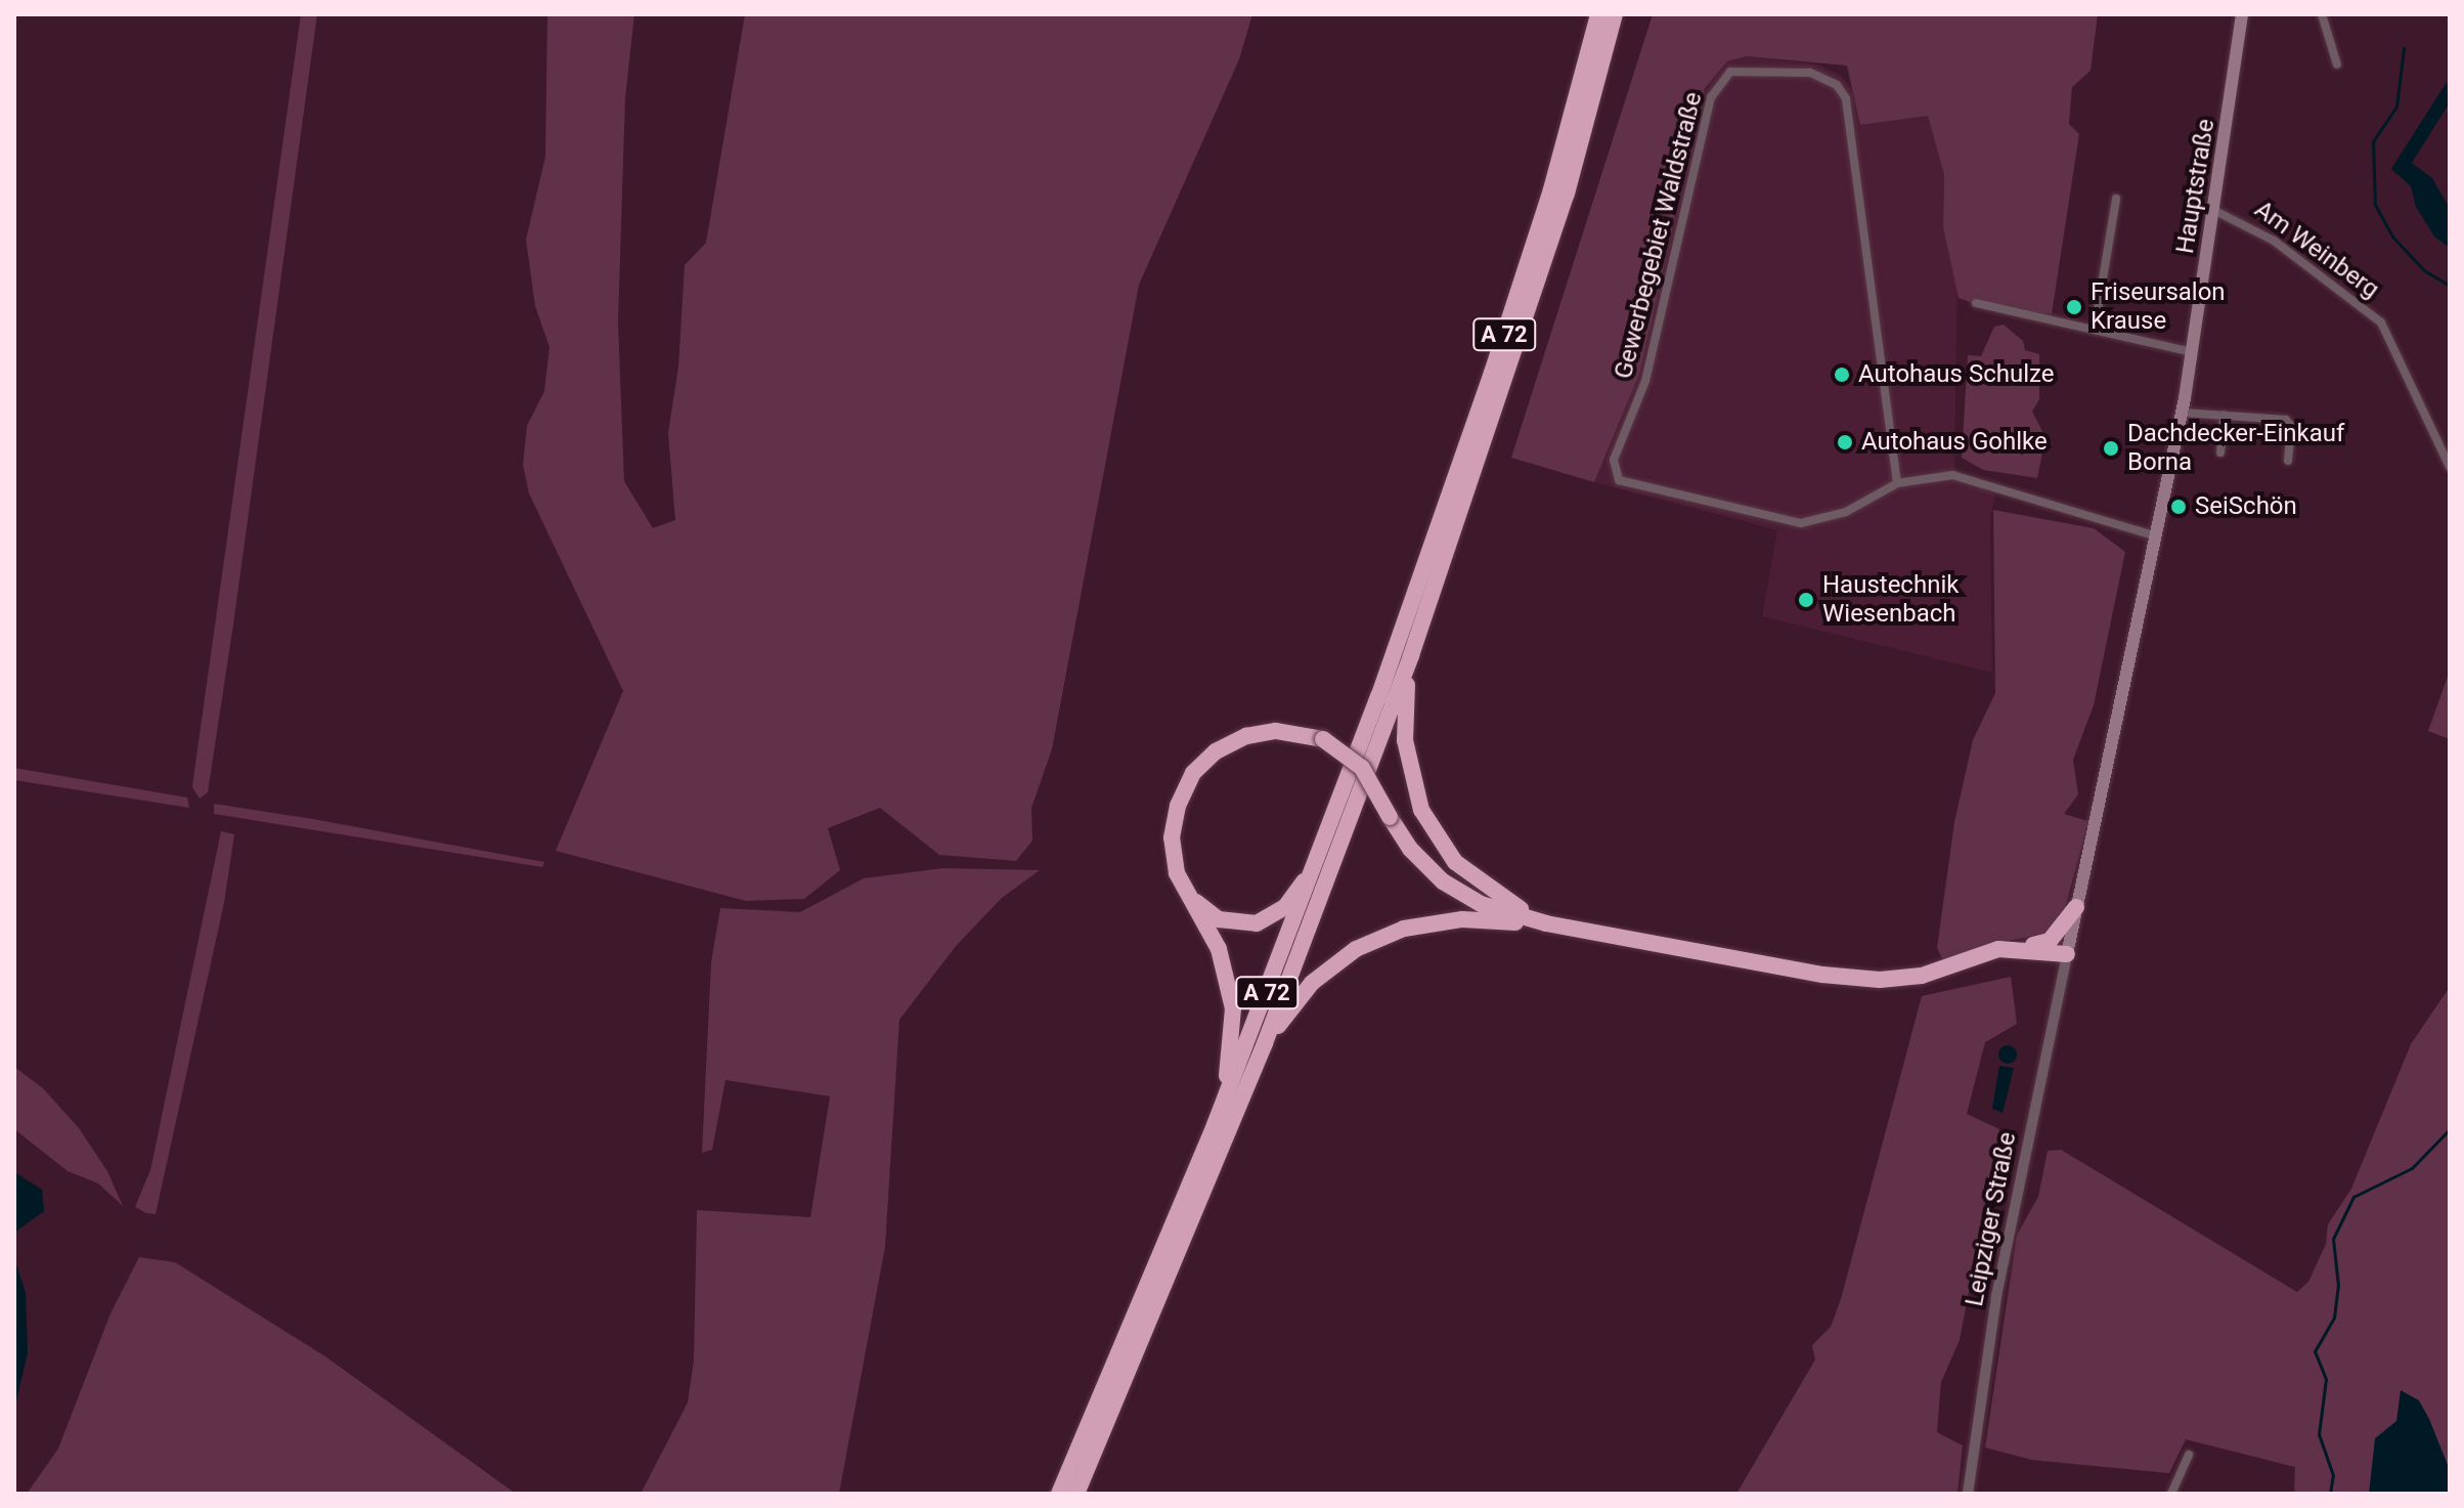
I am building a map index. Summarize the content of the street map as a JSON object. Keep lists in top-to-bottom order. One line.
{"streets":{"highway":["A 72"],"main road":["Hauptstraße"],"street":["Gewerbegebiet Waldstraße","Am Weinberg","Leipziger Straße"]},"crossings":[["Hauptstraße","Gewerbegebiet Waldstraße"],["Hauptstraße","Am Weinberg"],["Hauptstraße","Leipziger Straße"]],"places":["Friseursalon Krause","Autohaus Schulze","Autohaus Gohlke","Dachdecker-Einkauf Borna","SeiSchön","Haustechnik Wiesenbach"]}
